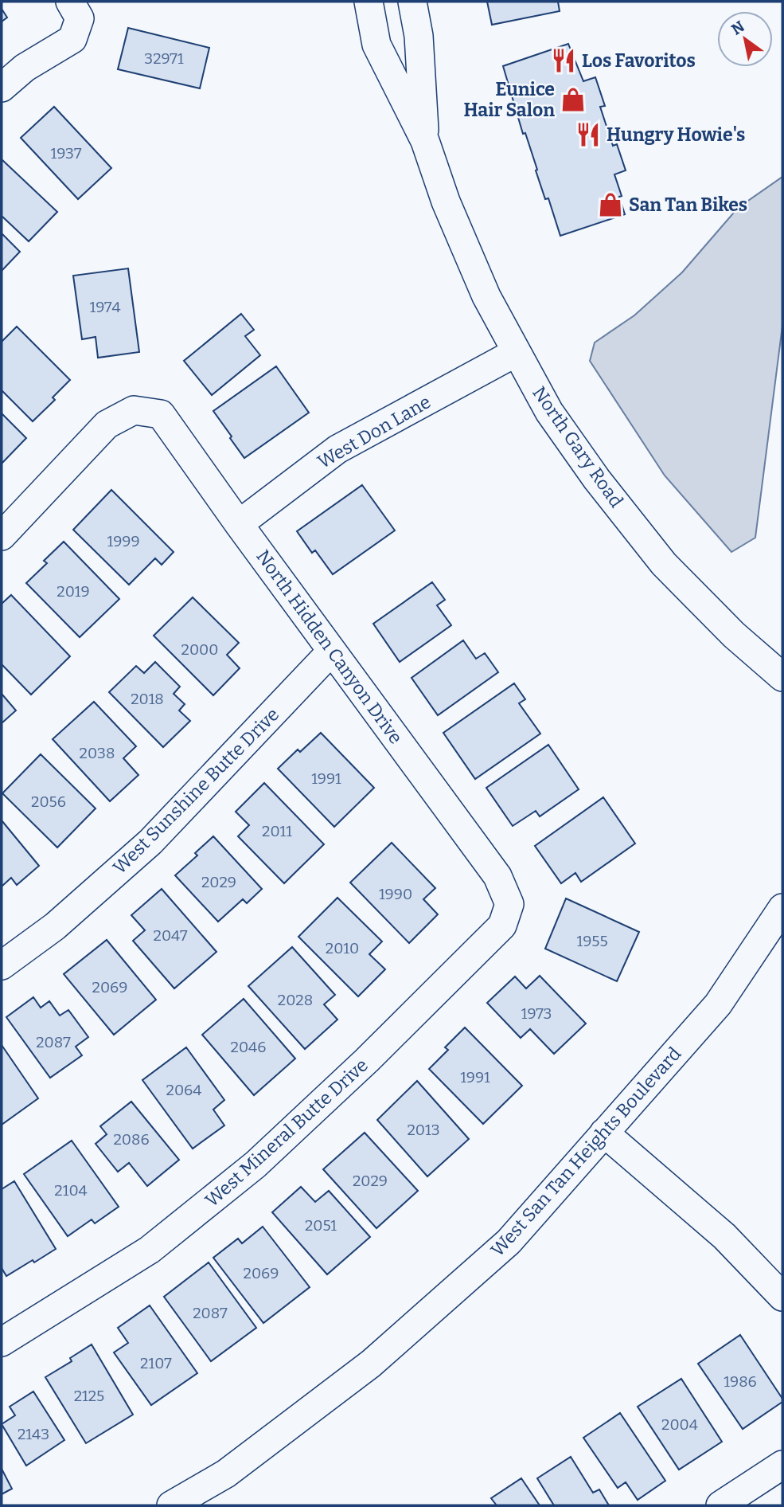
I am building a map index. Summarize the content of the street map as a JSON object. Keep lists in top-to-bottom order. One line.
{"streets":{"street":["West Don Lane","North Gary Road","North Hidden Canyon Drive","West Sunshine Butte Drive","West Mineral Butte Drive","West San Tan Heights Boulevard"]},"crossings":[["West Don Lane","North Gary Road"],["West Don Lane","North Hidden Canyon Drive"],["North Hidden Canyon Drive","West Sunshine Butte Drive"],["North Hidden Canyon Drive","West Mineral Butte Drive"]],"places":{"restaurant":["Los Favoritos","Hungry Howie's"],"shop":["Eunice Hair Salon","San Tan Bikes"]},"house_numbers":["32971","1937","1974","1999","2019","2000","2018","2038","1991","2056","2011","2029","1990","2047","1955","2010","2069","2028","1973","2087","2046","1991","2064","2013","2086","2029","2104","2051","2069","2087","2107","1986","2125","2004","2143"],"north":"top left"}
